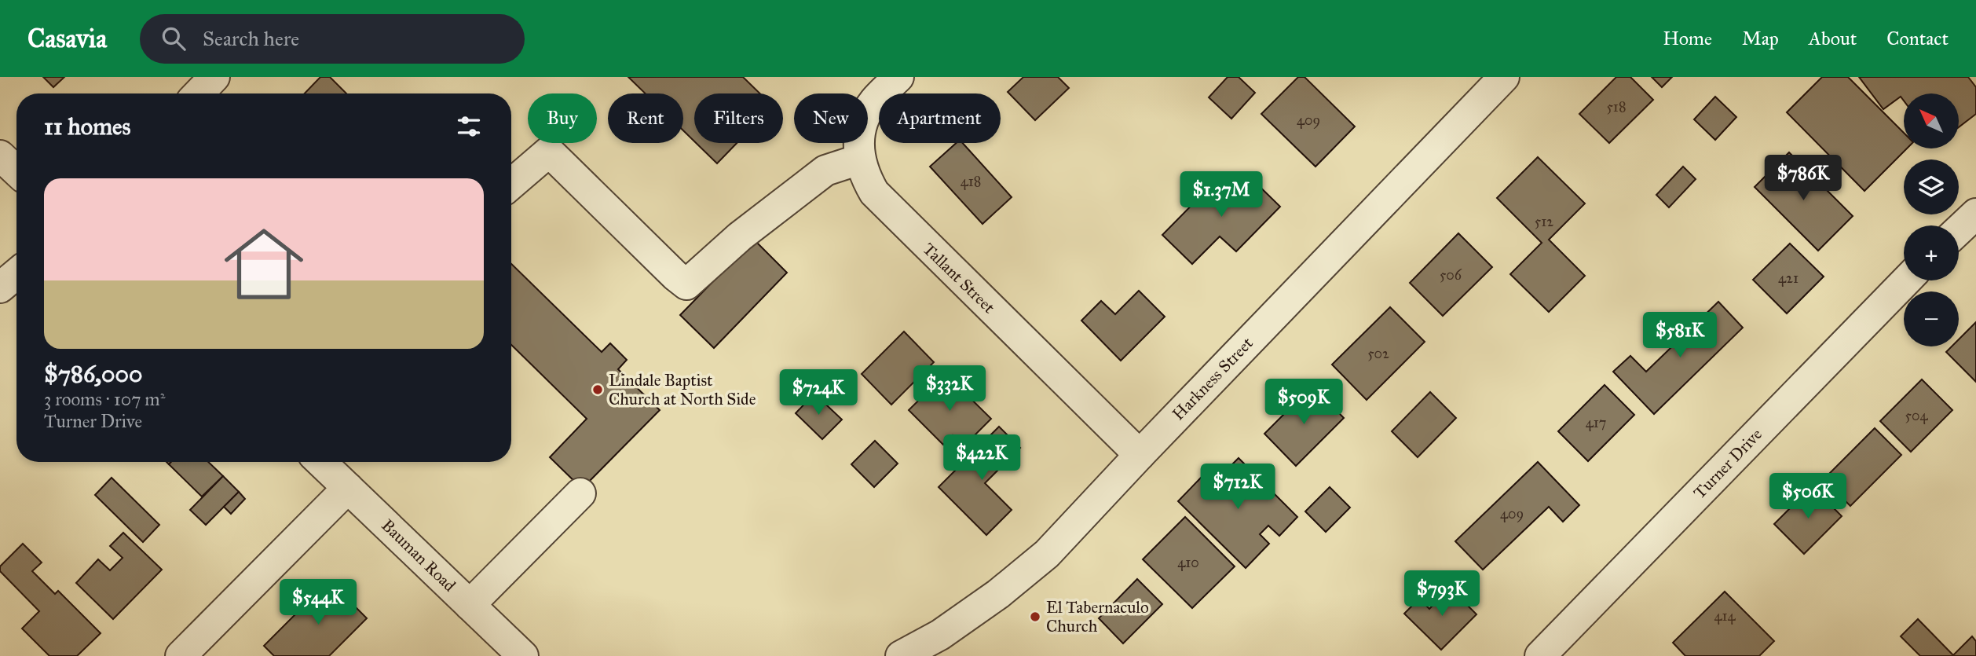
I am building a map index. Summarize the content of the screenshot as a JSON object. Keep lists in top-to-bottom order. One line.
{"streets":{"street":["Tallant Street","Harkness Street","Turner Drive","Bauman Road"]},"crossings":[["Tallant Street","Harkness Street"]],"places":["Lindale Baptist Church at North Side","El Tabernaculo Church"],"house_numbers":["518","409","418","512","506","421","502","504","417","409","410","414"],"north":"top left","page":{"header":"Casavia","search":"Search here","nav":["Home","Map","About","Contact"],"map_buttons":["+","−"],"chip":["Buy","Rent","Filters","New","Apartment"],"heading":"11 homes","price":["$786K","$1.37M","$581K","$332K","$724K","$509K","$422K","$712K","$506K","$793K","$544K"],"list":[{"name":"$786,000","note":"3 rooms · 107 m² · Turner Drive"}]}}
